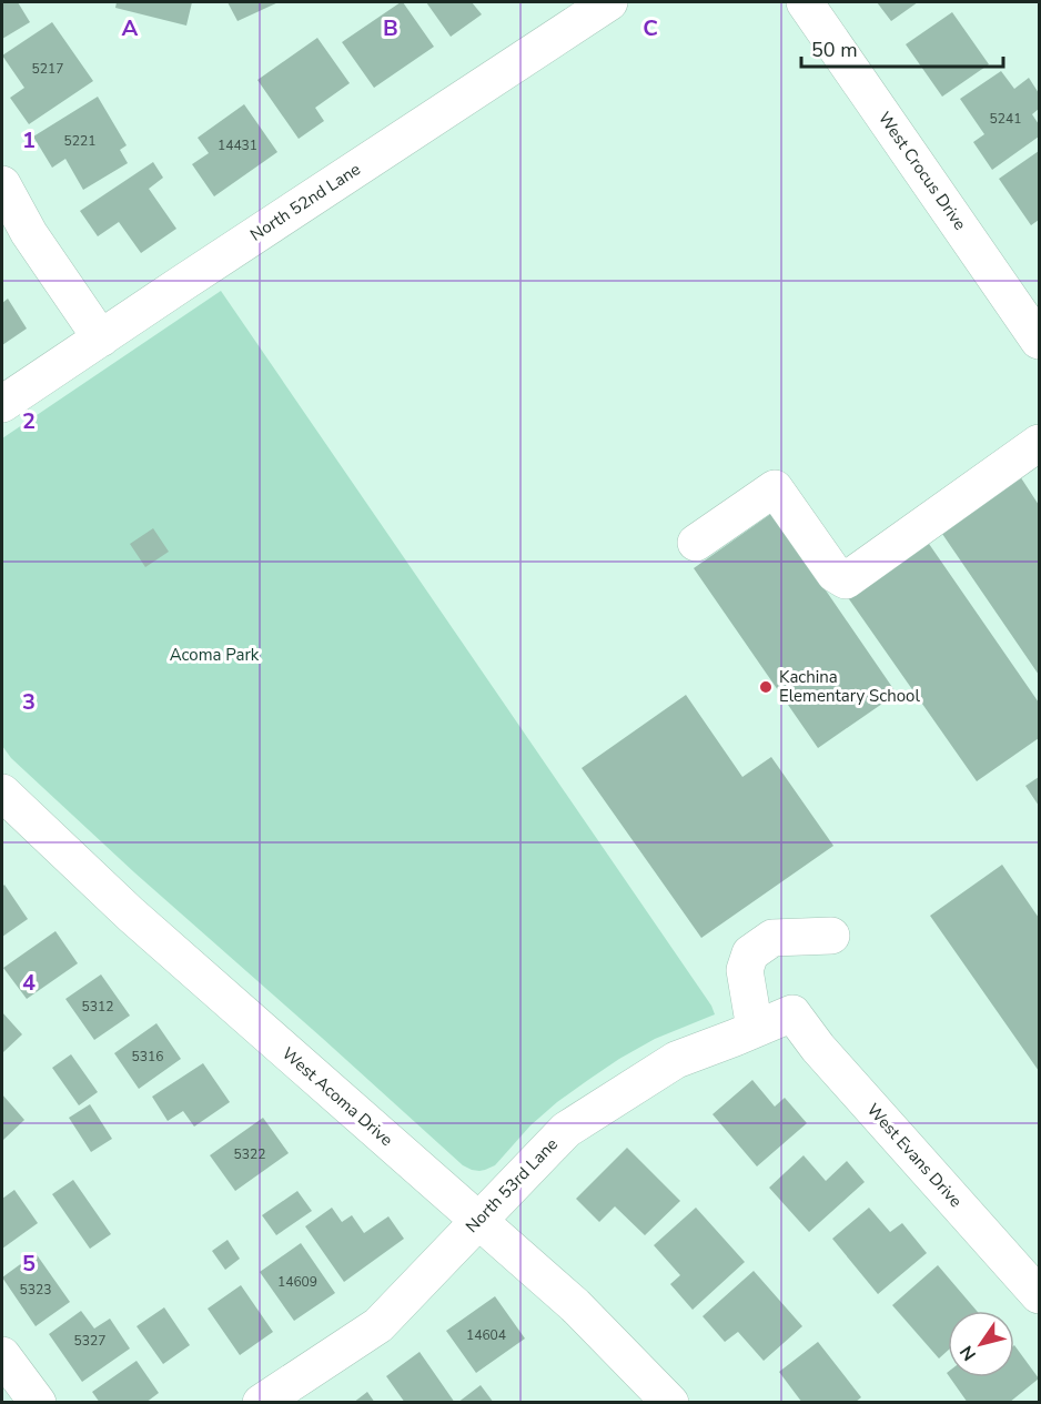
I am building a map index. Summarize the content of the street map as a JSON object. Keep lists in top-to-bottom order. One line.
{"streets":{"street":["West Crocus Drive","North 52nd Lane","West Acoma Drive","West Evans Drive","North 53rd Lane"]},"crossings":[["West Acoma Drive","North 53rd Lane"],["West Evans Drive","North 53rd Lane"]],"parks":["Acoma Park"],"places":["Kachina Elementary School"],"house_numbers":["5217","5241","5221","14431","5312","5316","5322","14609","5323","14604","5327"],"scale_bar":"50 m","north":"bottom left","grid":{"columns":["A","B","C"],"rows":["1","2","3","4","5"]}}
